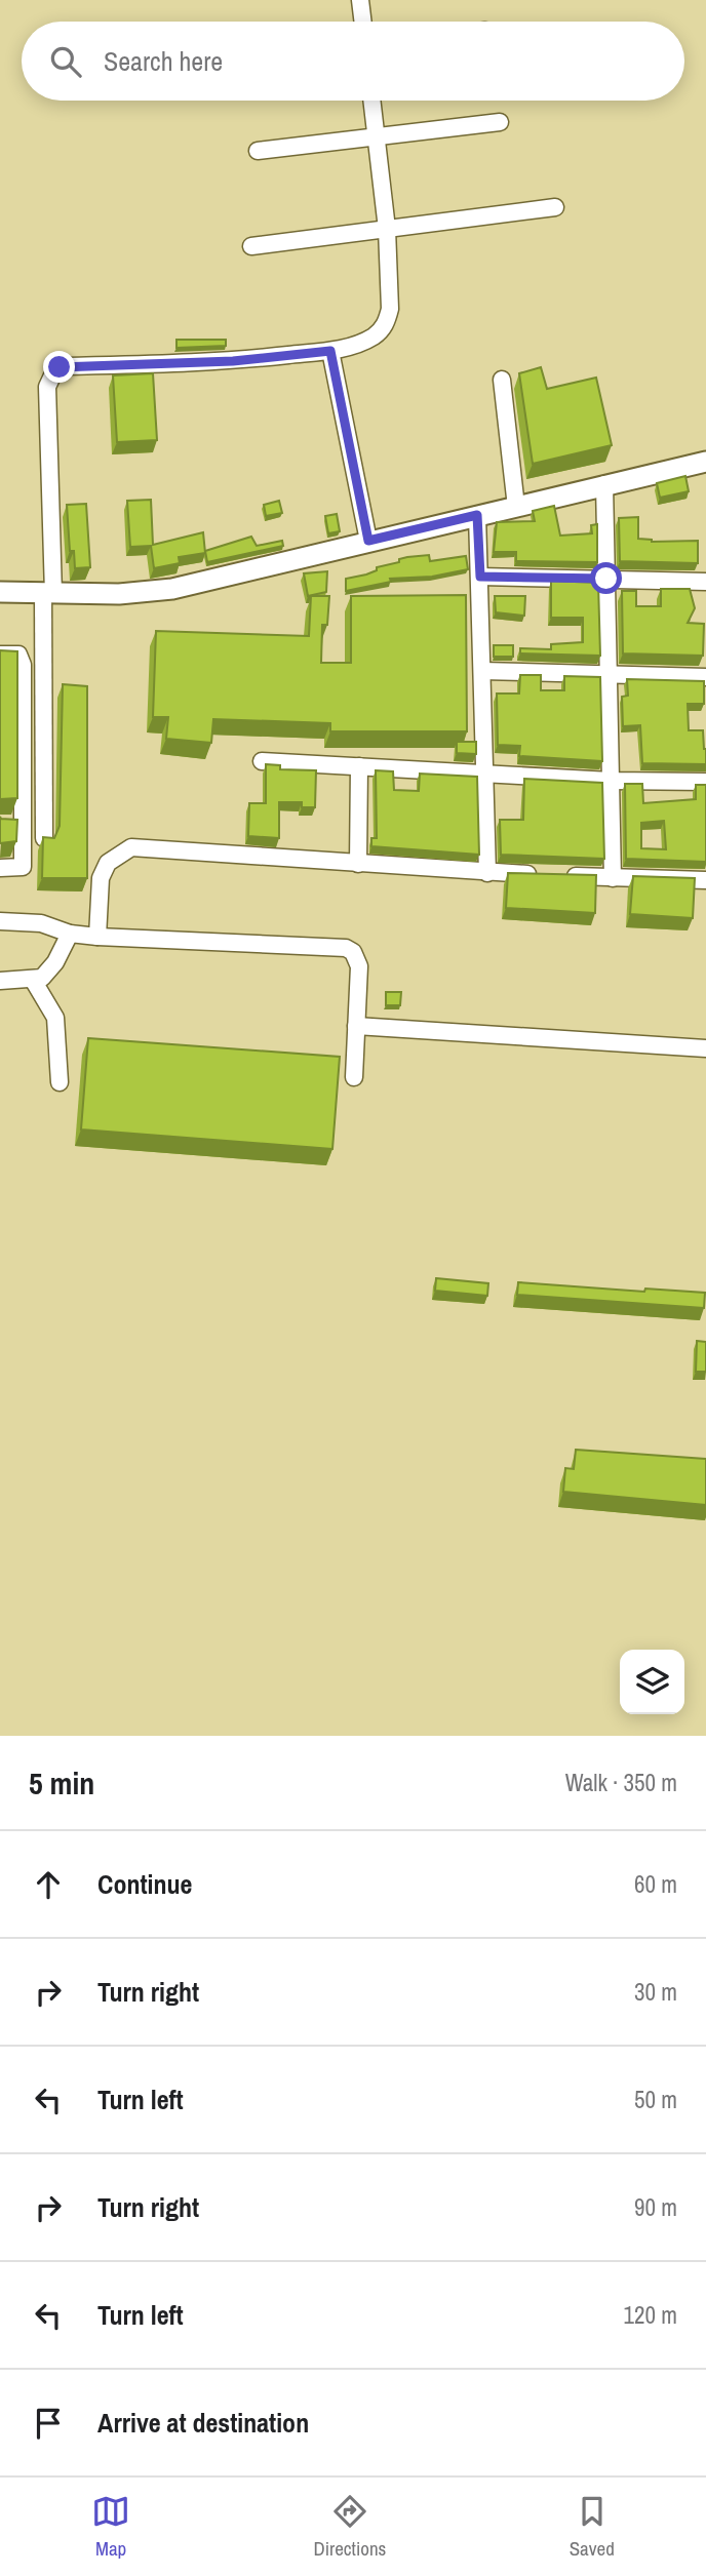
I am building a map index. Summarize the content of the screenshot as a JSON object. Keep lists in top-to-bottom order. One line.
{"page":{"search":"Search here","heading":["5 min","Walk · 350 m"],"list":[["Continue","60 m"],["Turn right","30 m"],["Turn left","50 m"],["Turn right","90 m"],["Turn left","120 m"],"Arrive at destination"],"nav":["Map","Directions","Saved"]}}
